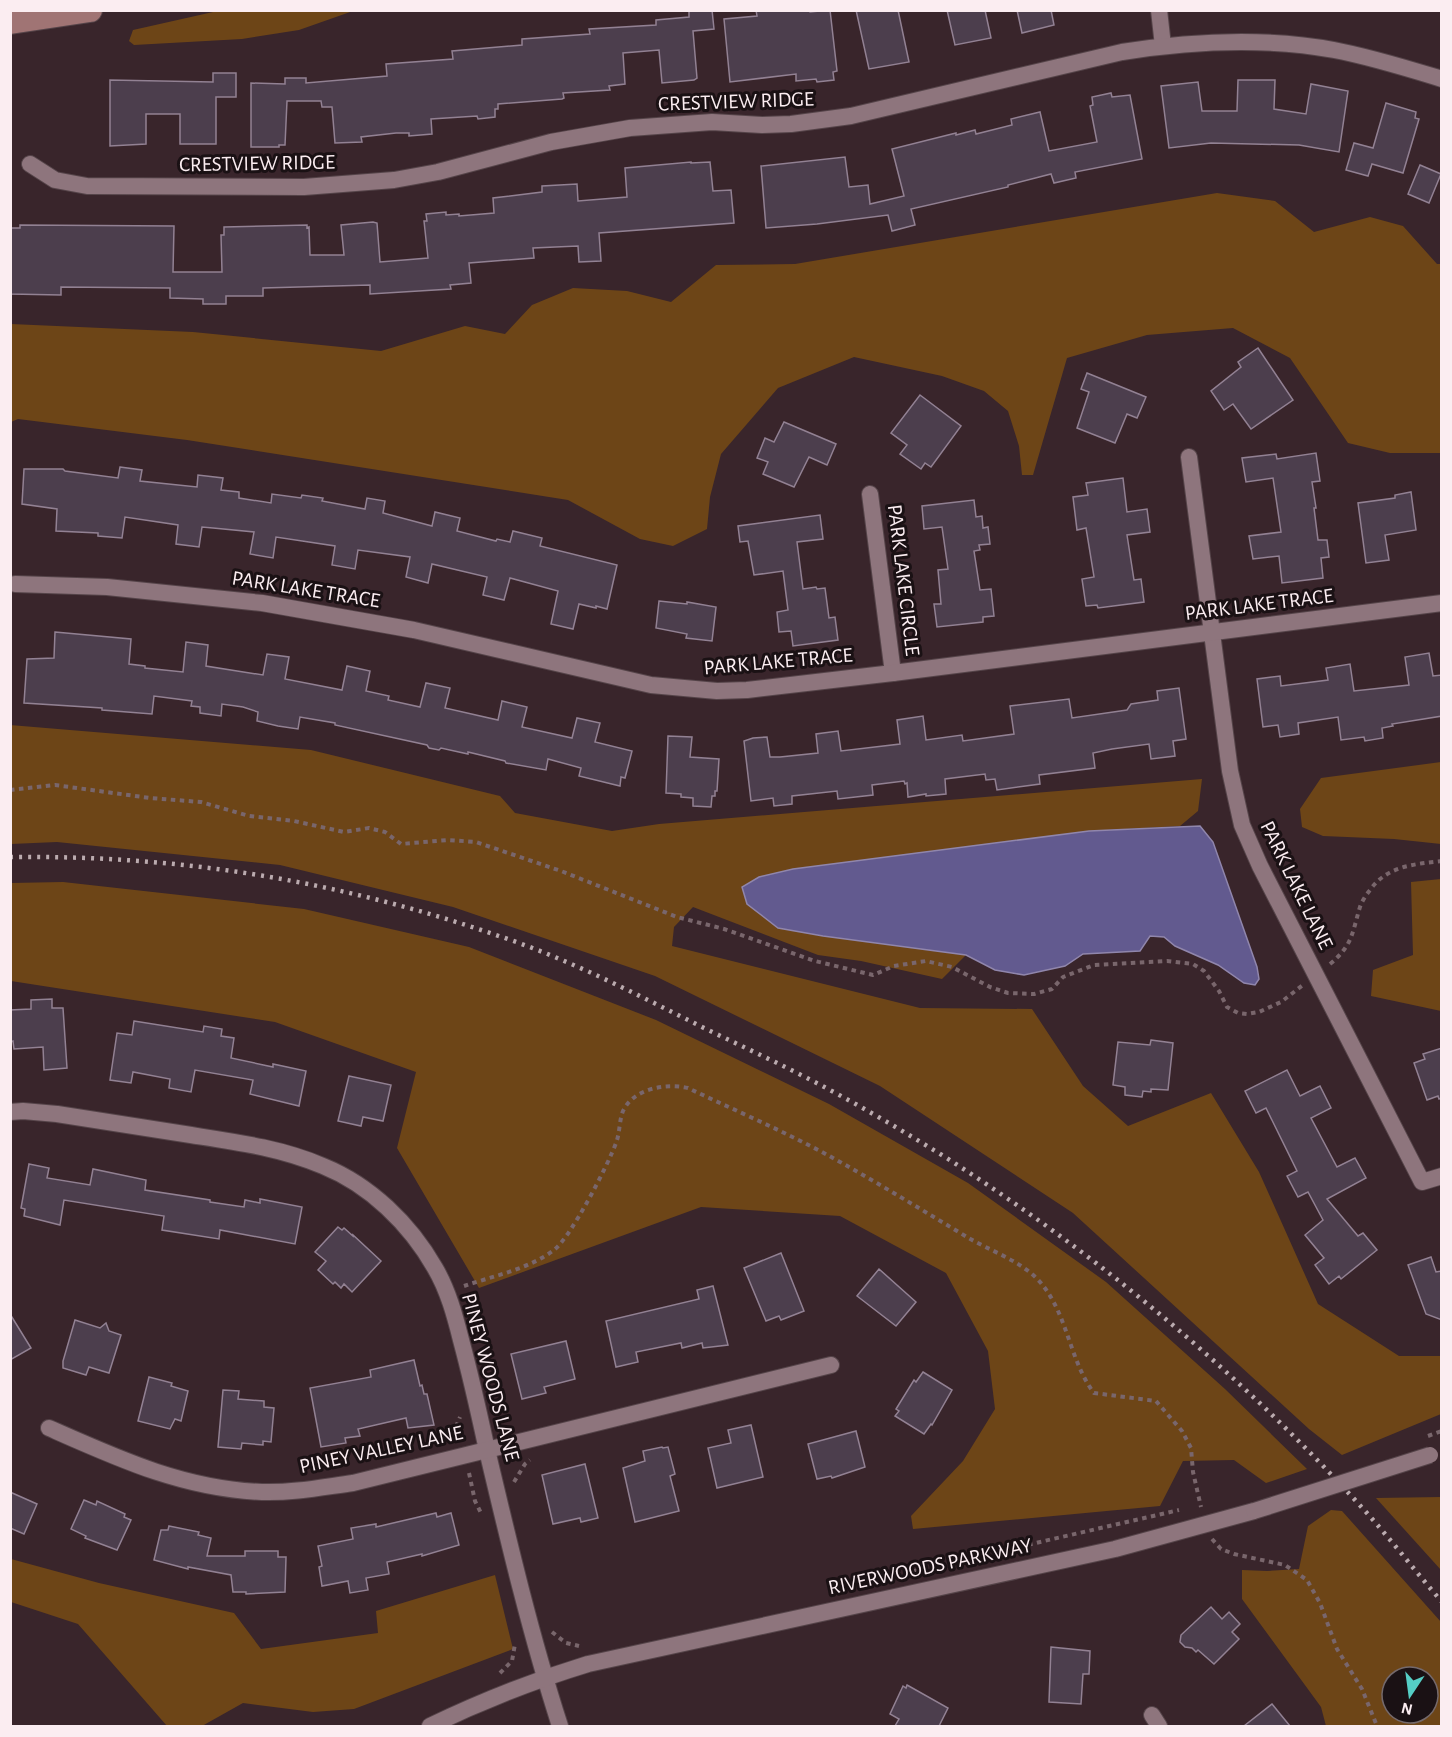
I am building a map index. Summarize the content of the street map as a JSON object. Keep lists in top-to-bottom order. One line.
{"streets":{"street":["CRESTVIEW RIDGE","PARK LAKE CIRCLE","PARK LAKE TRACE","PARK LAKE LANE","PINEY WOODS LANE","PINEY VALLEY LANE","RIVERWOODS PARKWAY"]},"crossings":[["PARK LAKE CIRCLE","PARK LAKE TRACE"],["PARK LAKE TRACE","PARK LAKE LANE"],["PINEY WOODS LANE","PINEY VALLEY LANE"],["PINEY WOODS LANE","RIVERWOODS PARKWAY"]],"north":"bottom"}
